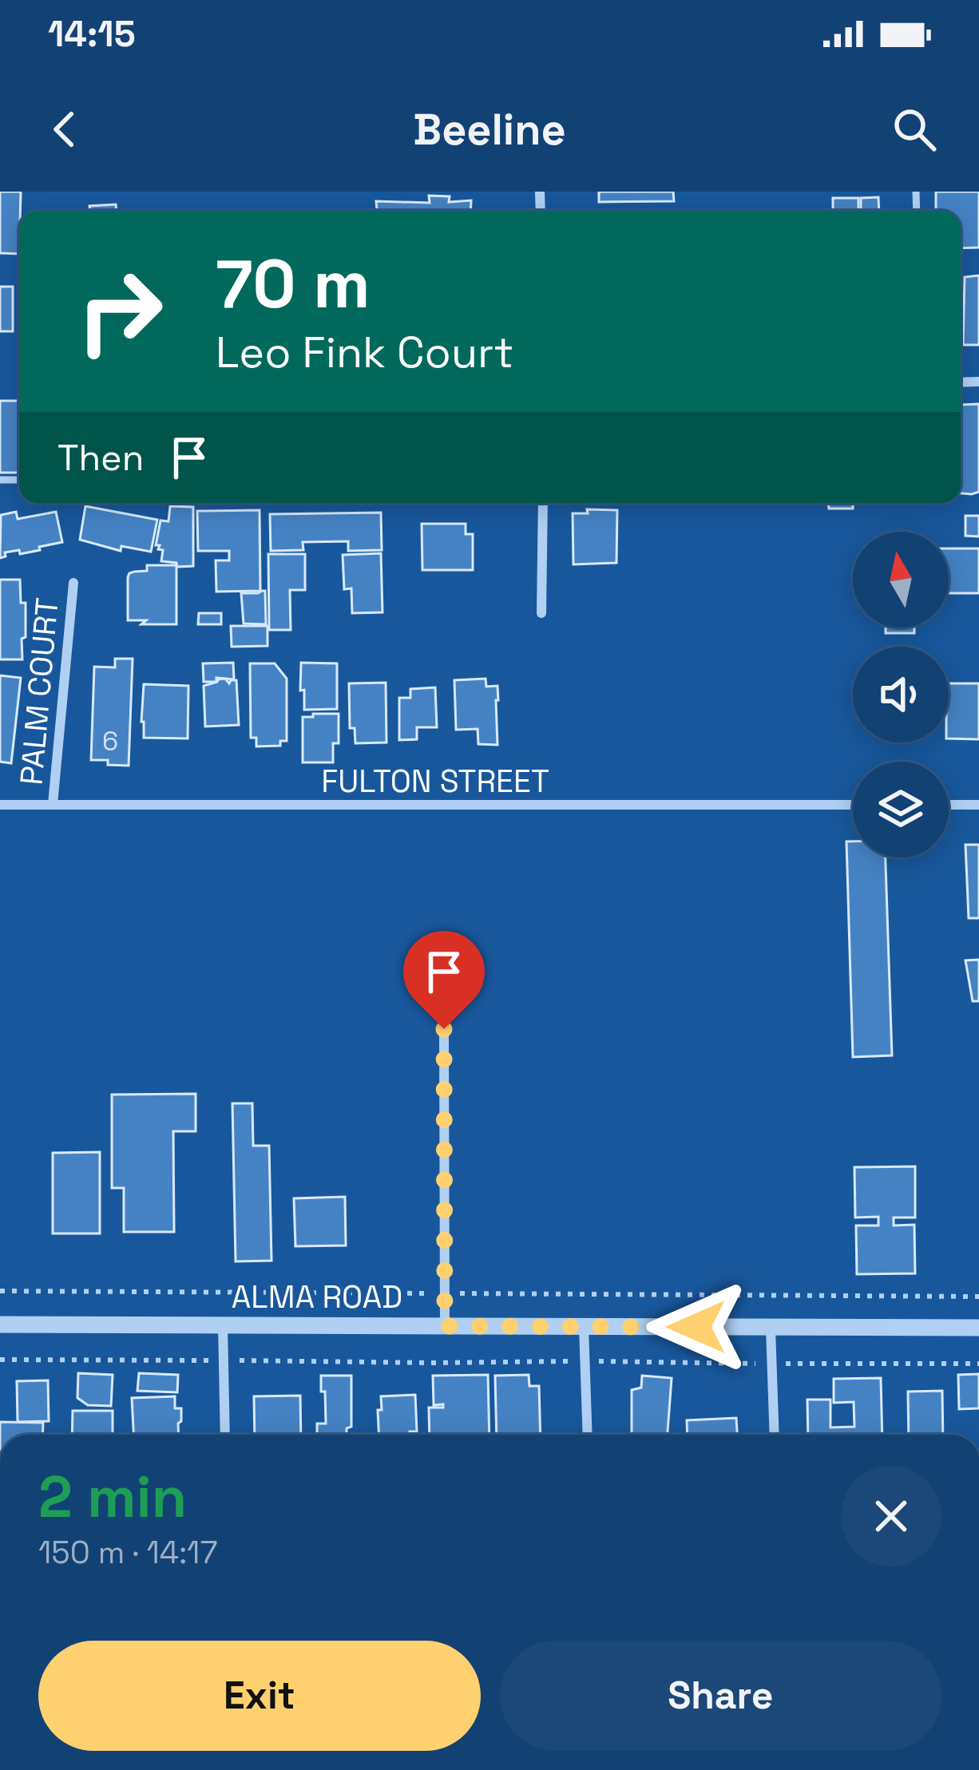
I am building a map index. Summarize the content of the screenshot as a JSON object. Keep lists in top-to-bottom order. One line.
{"streets":{"street":["PALM COURT","FULTON STREET","ALMA ROAD"]},"crossings":[["PALM COURT","FULTON STREET"]],"house_numbers":["6"],"north":"top","page":{"status":"14:15","header":"Beeline","turn":["70 m","Leo Fink Court"],"then":"Then","heading":["2 min","150 m · 14:17"],"buttons":["Exit","Share"]}}
